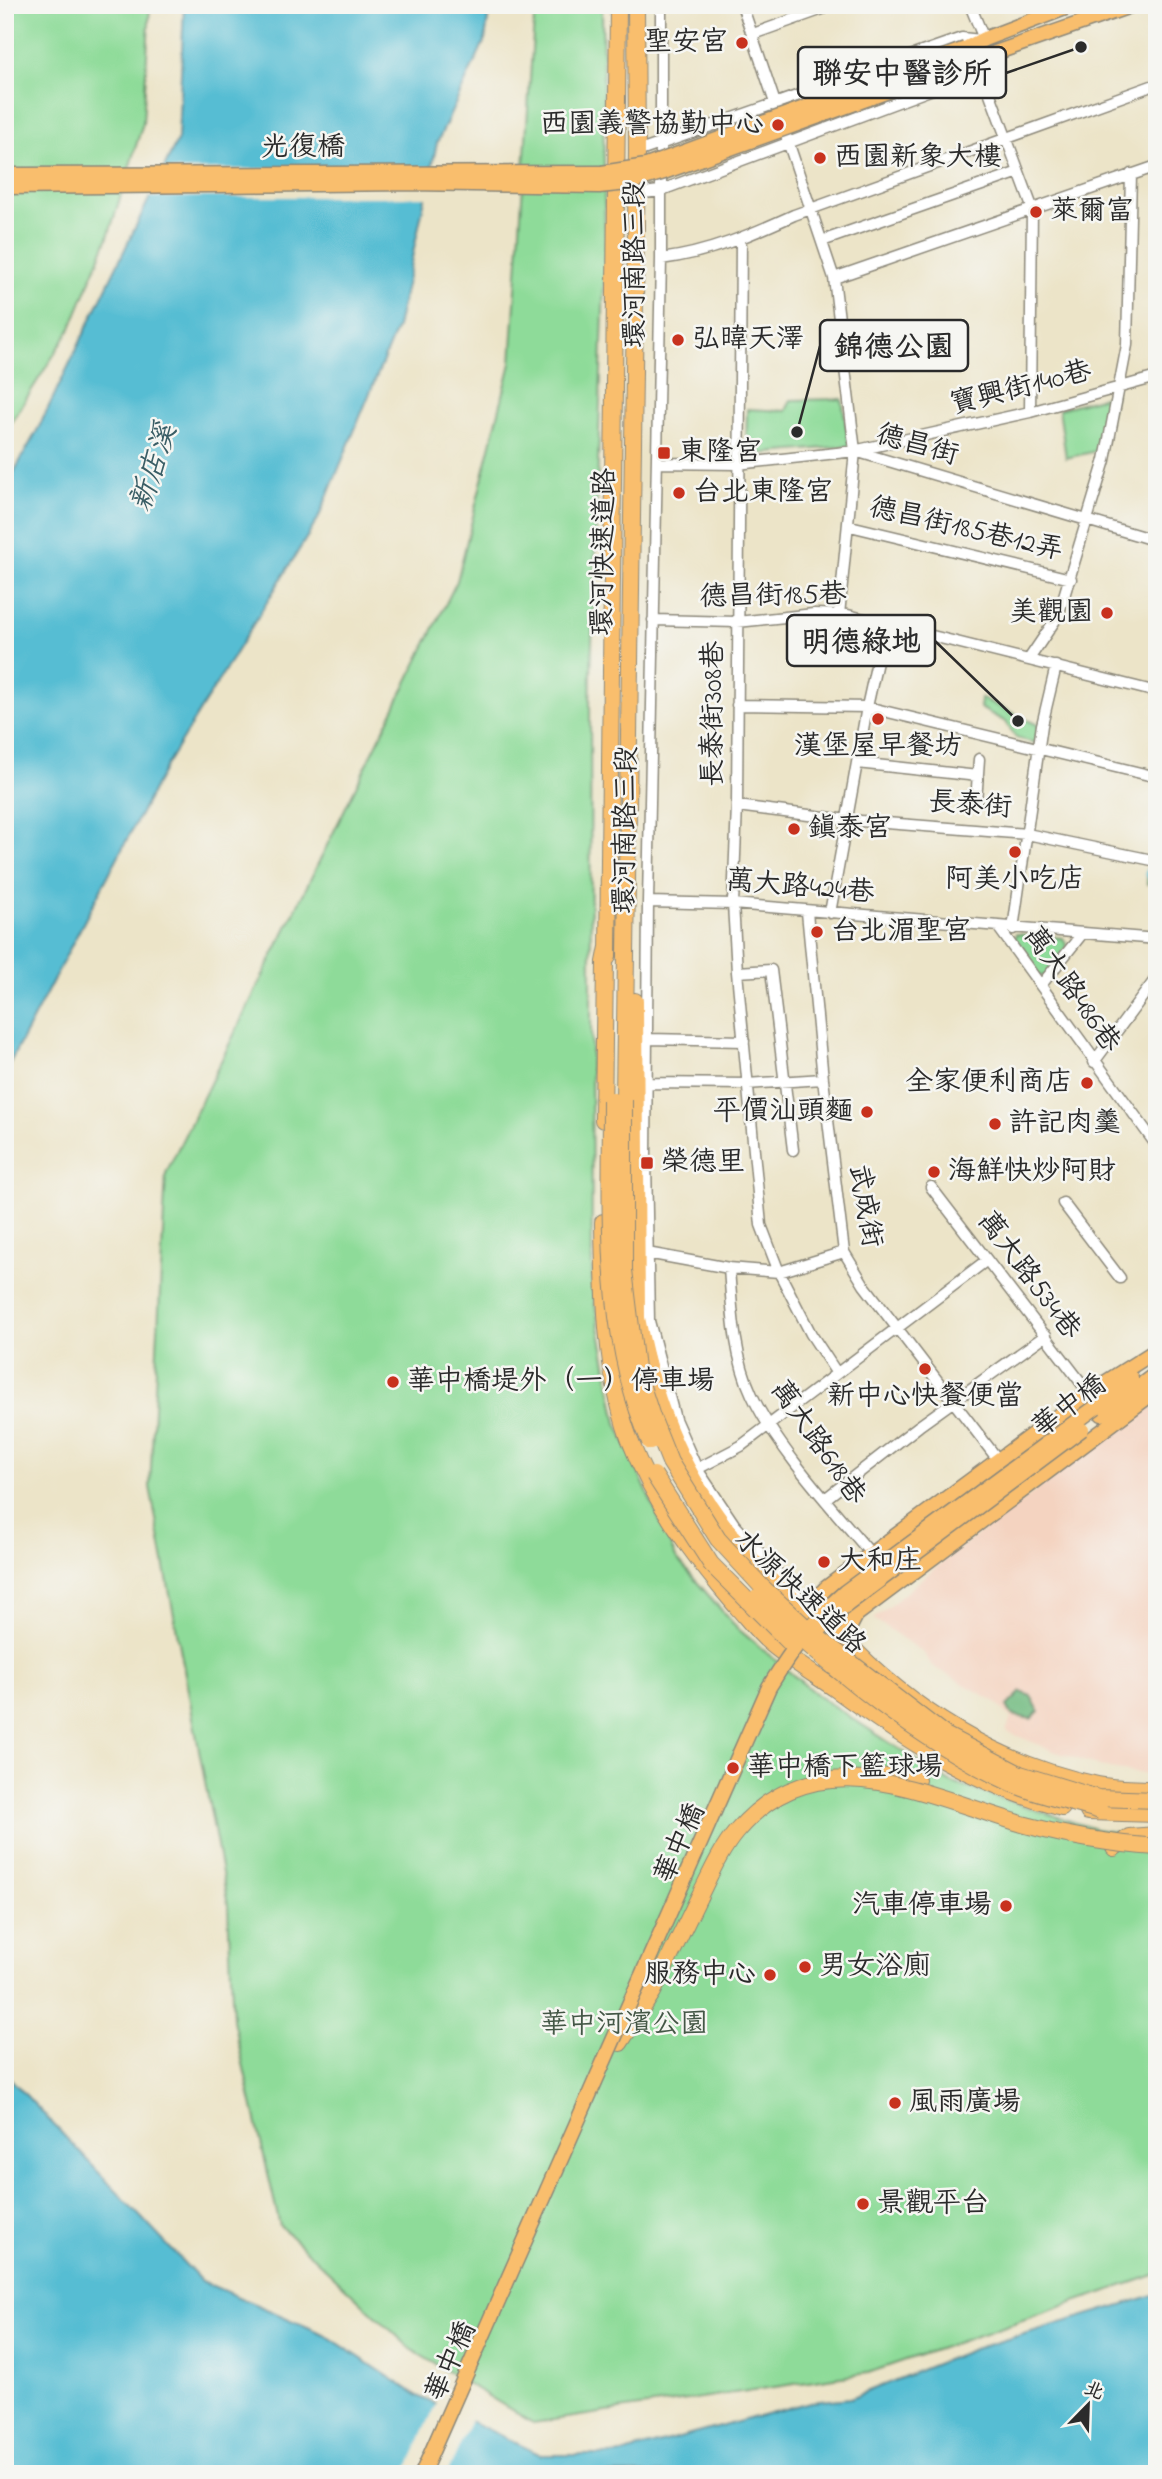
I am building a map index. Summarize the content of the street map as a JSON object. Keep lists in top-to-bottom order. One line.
{"streets":{"highway":["環河快速道路","水源快速道路"],"main road":["光復橋","華中橋"],"street":["環河南路三段","寶興街140巷","德昌街","德昌街185巷12弄","德昌街185巷","長泰街308巷","長泰街","萬大路424巷","萬大路486巷","武成街","萬大路534巷","萬大路618巷"]},"crossings":[["環河南路三段","德昌街"],["環河南路三段","德昌街185巷"],["環河南路三段","萬大路424巷"],["寶興街140巷","德昌街"],["德昌街","長泰街308巷"],["環河快速道路","水源快速道路"],["德昌街185巷","長泰街308巷"],["長泰街308巷","長泰街"],["長泰街308巷","萬大路424巷"],["萬大路424巷","萬大路486巷"],["萬大路424巷","武成街"]],"water":["新店溪"],"parks":["華中河濱公園"],"places":{"other":["聖安宮","聯安中醫診所","西園義警協勤中心","西園新象大樓","萊爾富","弘暐天澤","錦德公園","台北東隆宮","美觀園","漢堡屋早餐坊","明德綠地","鎮泰宮","阿美小吃店","台北湄聖宮","全家便利商店","平價汕頭麵","許記肉羹","海鮮快炒阿財","新中心快餐便當","華中橋堤外（一）停車場","大和庄","華中橋下籃球場","汽車停車場","男女浴廁","服務中心","風雨廣場","景觀平台"],"transit":["東隆宮","榮德里"]},"north":"top right"}
